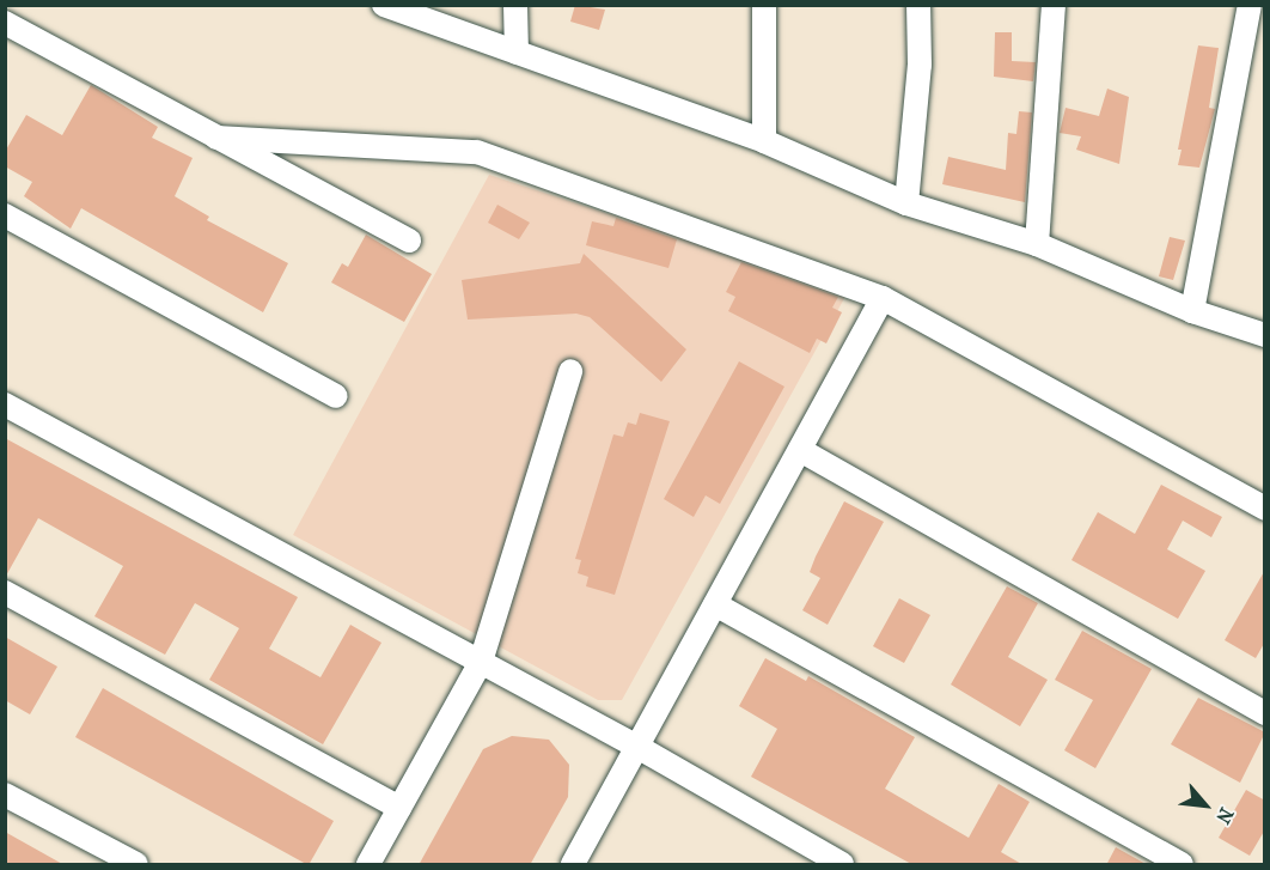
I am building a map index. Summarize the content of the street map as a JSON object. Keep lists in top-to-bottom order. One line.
{"north":"bottom right"}
